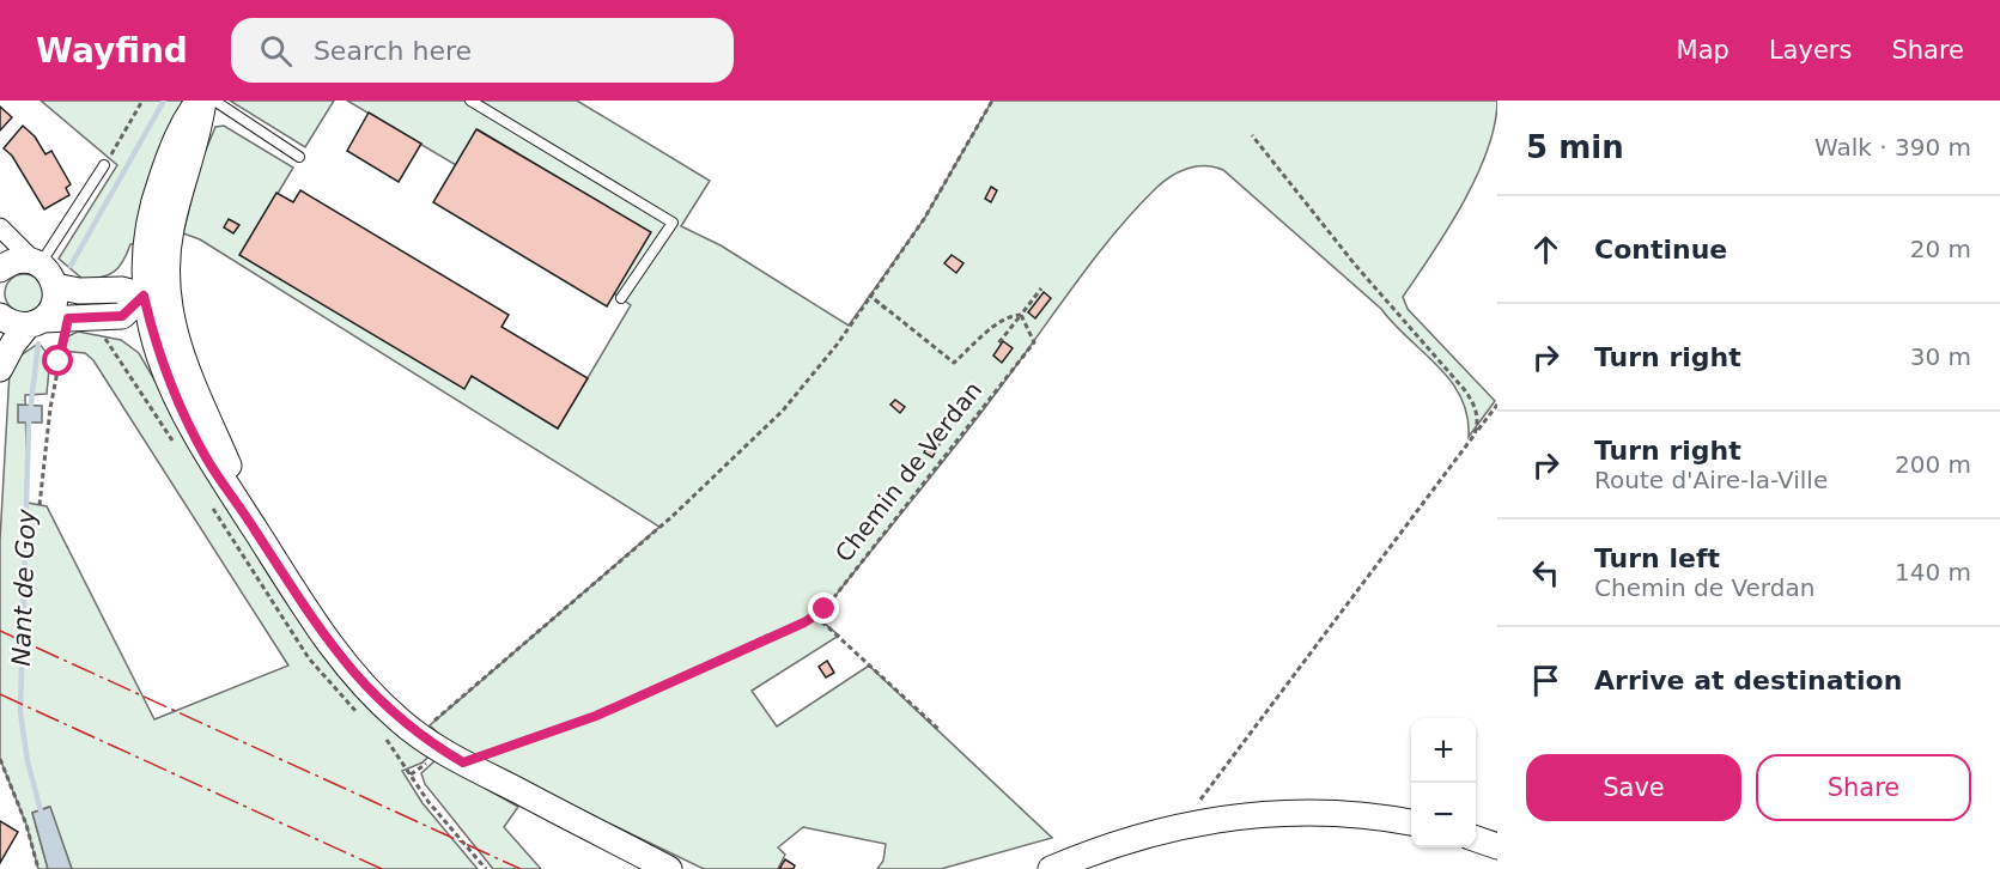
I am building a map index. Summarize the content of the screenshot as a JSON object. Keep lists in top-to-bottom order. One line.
{"streets":{"path":["Chemin de Verdan"]},"water":["Nant de Goy"],"page":{"header":"Wayfind","search":"Search here","nav":["Map","Layers","Share"],"heading":["5 min","Walk · 390 m"],"list":[["Continue","20 m"],["Turn right","30 m"],["Turn right","Route d'Aire-la-Ville","200 m"],["Turn left","Chemin de Verdan","140 m"],"Arrive at destination"],"map_buttons":["+","−"],"buttons":["Save","Share"]}}
